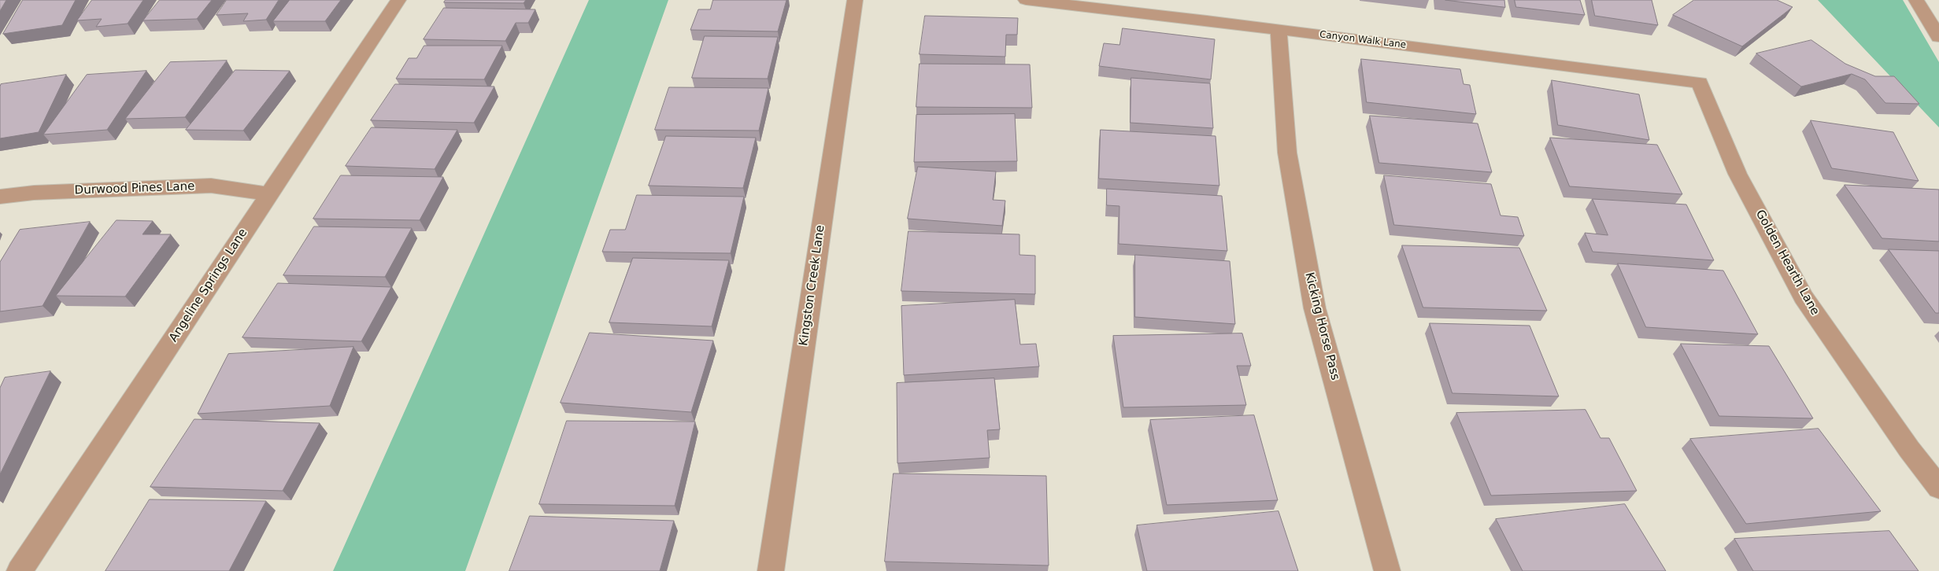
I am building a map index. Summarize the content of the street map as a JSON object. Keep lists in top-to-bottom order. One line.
{"streets":{"street":["Canyon Walk Lane","Durwood Pines Lane","Golden Hearth Lane","Angeline Springs Lane","Kingston Creek Lane","Kicking Horse Pass"]},"crossings":[["Canyon Walk Lane","Golden Hearth Lane"],["Canyon Walk Lane","Kicking Horse Pass"],["Durwood Pines Lane","Angeline Springs Lane"]]}
